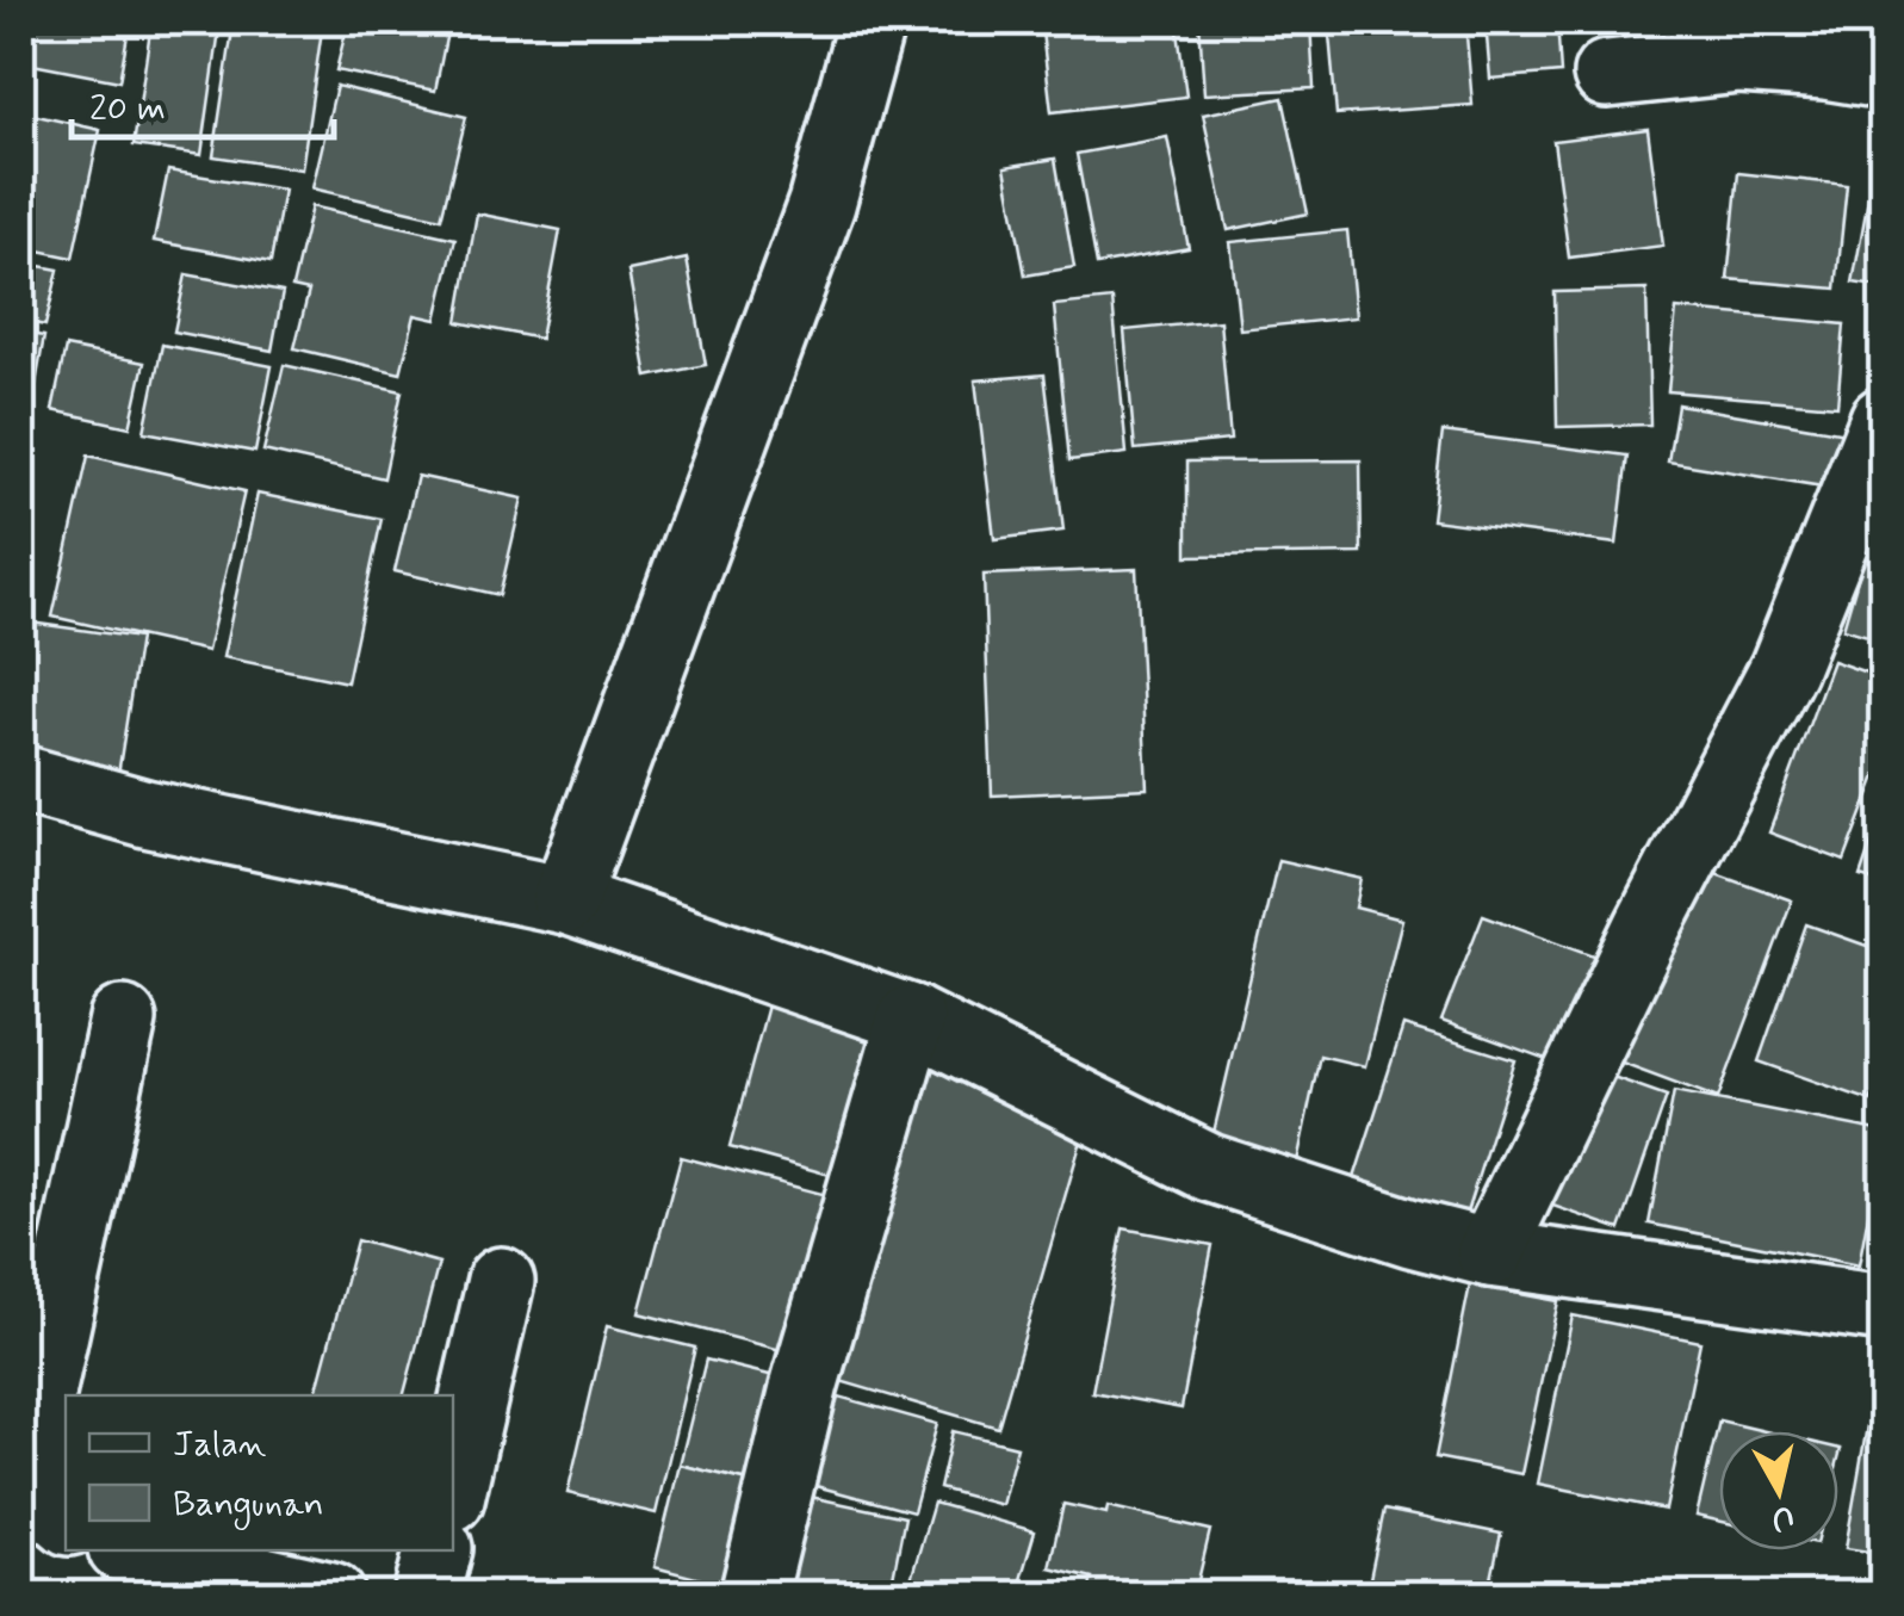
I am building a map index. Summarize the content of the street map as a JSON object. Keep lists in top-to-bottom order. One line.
{"legend":["Jalan","Bangunan"],"scale_bar":"20 m","north":"bottom"}
